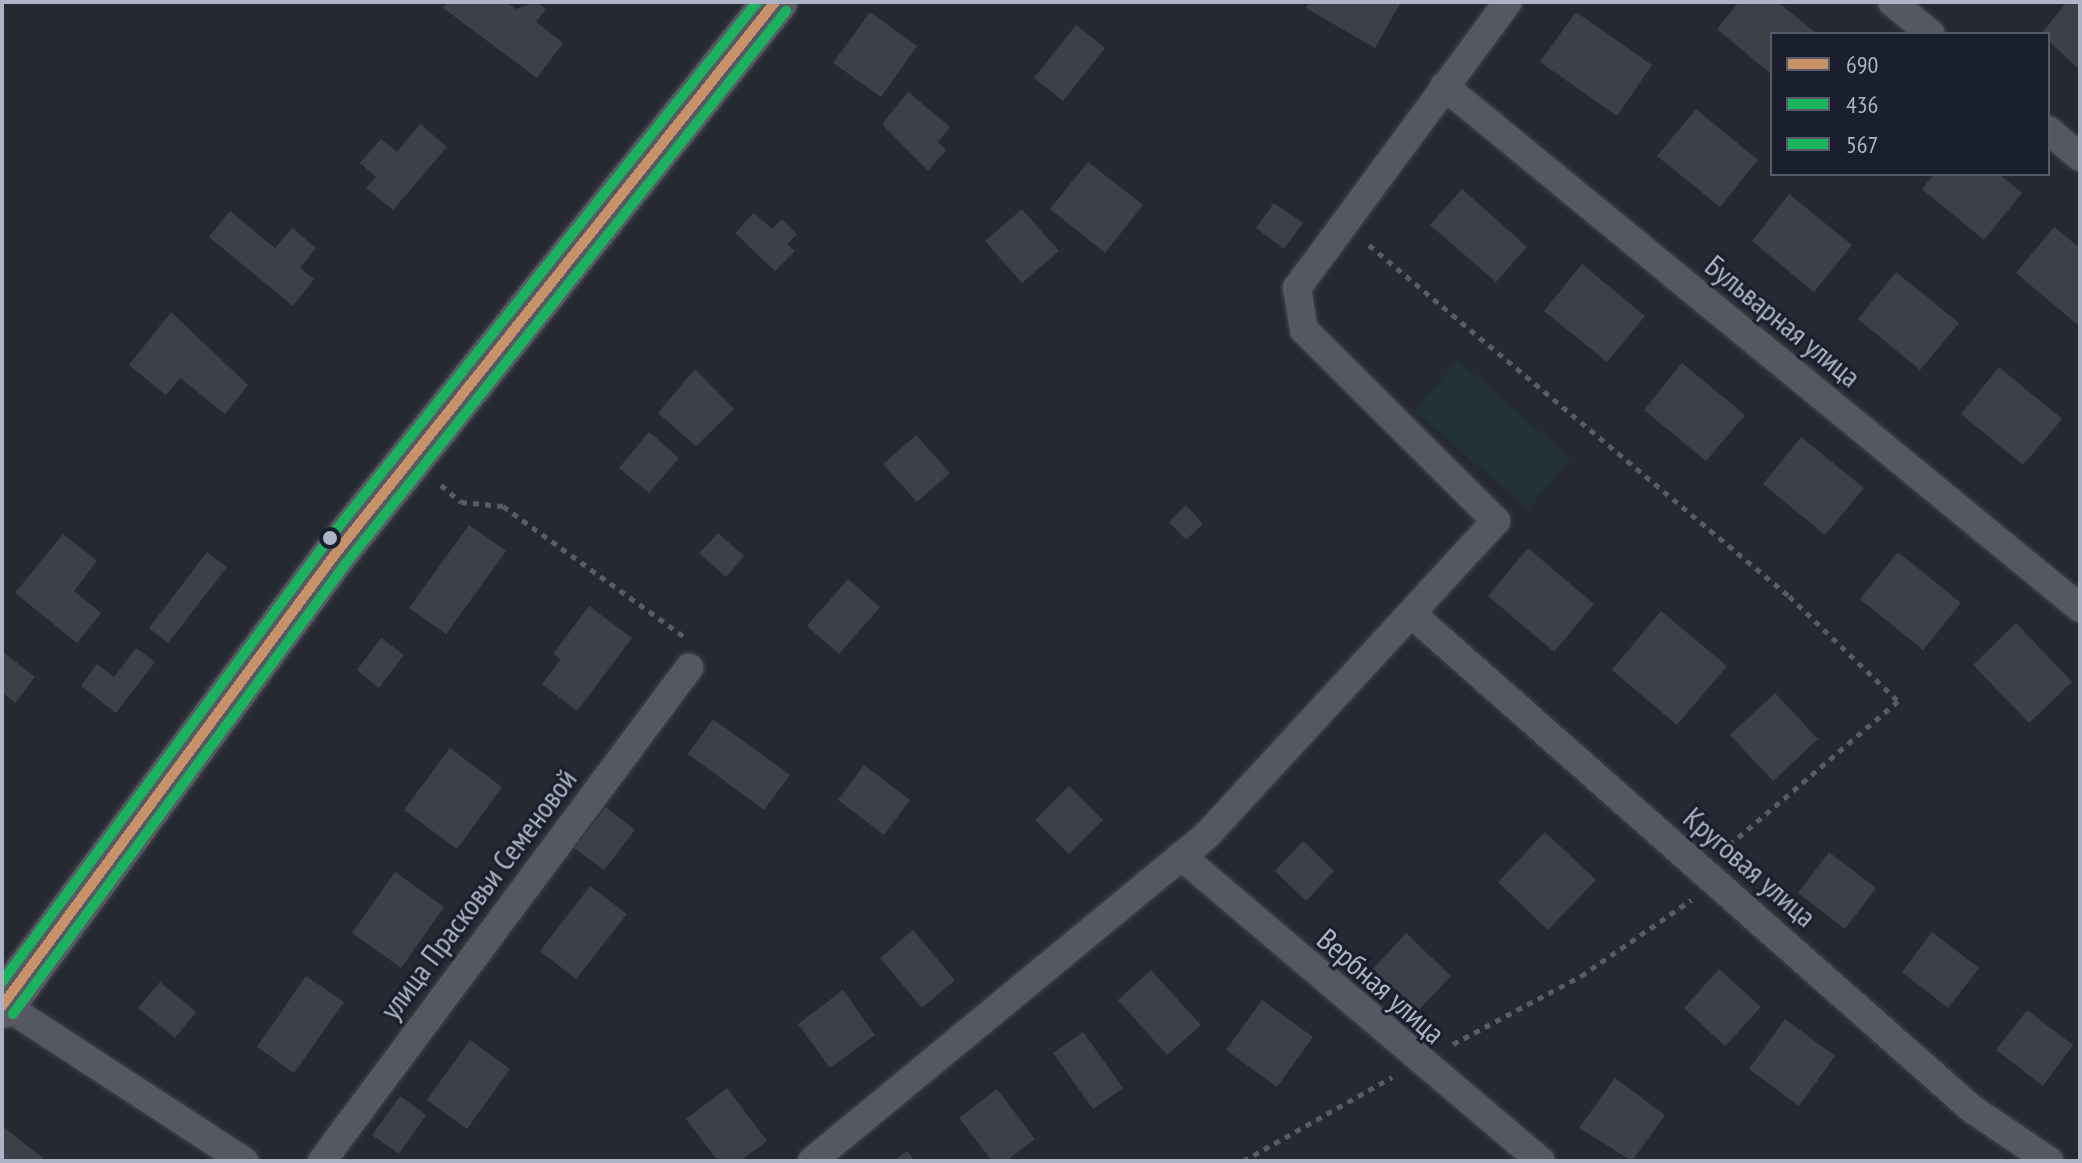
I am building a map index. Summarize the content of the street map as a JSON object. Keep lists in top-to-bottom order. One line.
{"streets":{"street":["Бульварная улица","Круговая улица","улица Прасковьи Семеновой","Вербная улица"]},"lines":["transit line 690","transit line 567","transit line 436"],"legend":["690","436","567"]}
